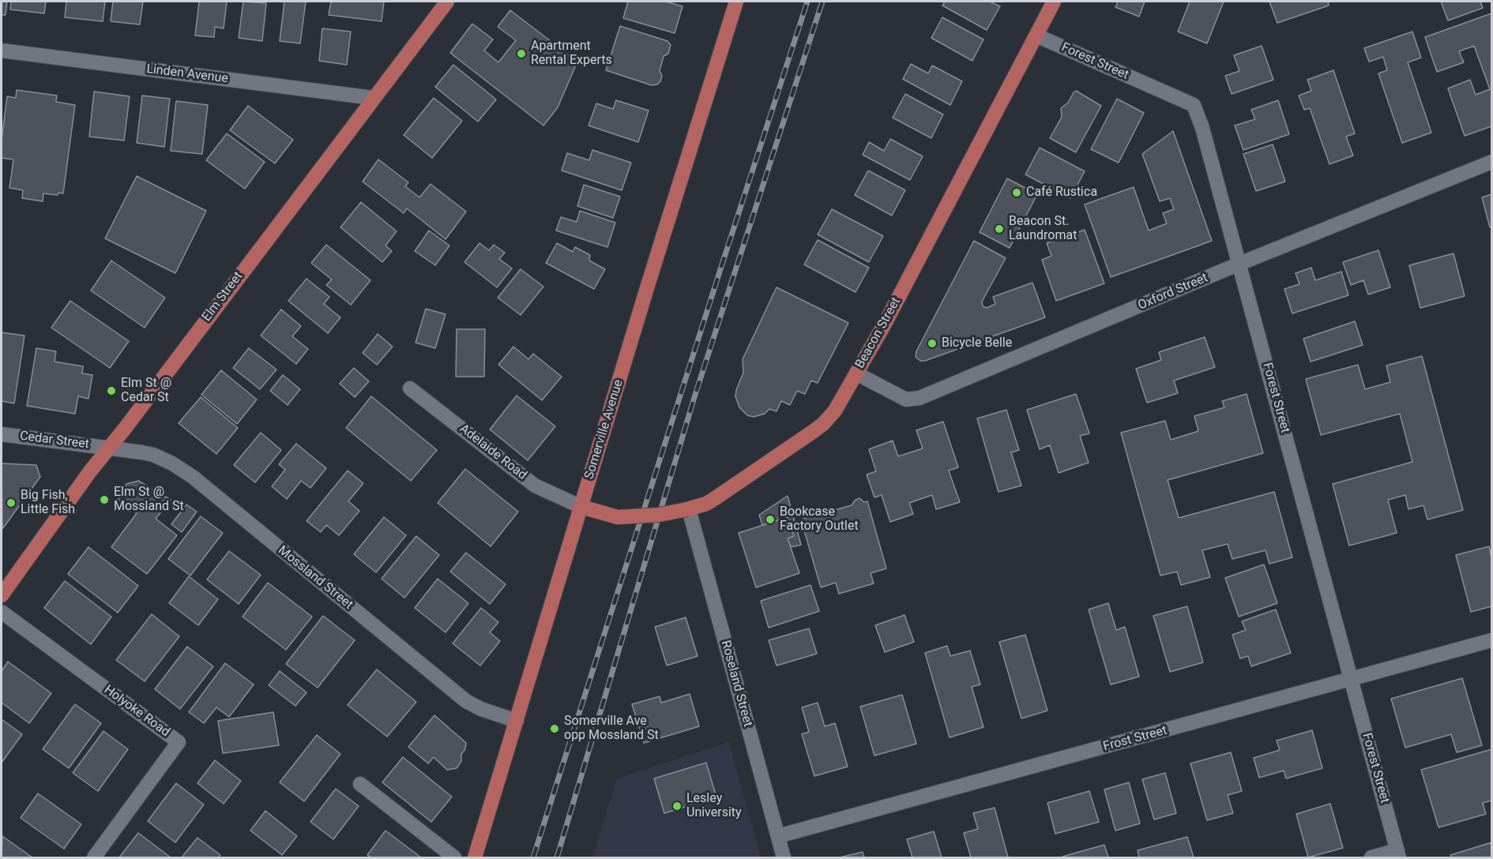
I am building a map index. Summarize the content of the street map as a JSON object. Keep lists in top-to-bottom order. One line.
{"streets":{"main road":["Elm Street","Beacon Street","Somerville Avenue"],"street":["Forest Street","Linden Avenue","Oxford Street","Cedar Street","Adelaide Road","Mossland Street","Roseland Street","Holyoke Road","Frost Street"]},"crossings":[["Forest Street","Oxford Street"],["Forest Street","Beacon Street"],["Forest Street","Frost Street"],["Linden Avenue","Elm Street"],["Oxford Street","Beacon Street"],["Elm Street","Cedar Street"],["Elm Street","Mossland Street"],["Beacon Street","Somerville Avenue"],["Beacon Street","Adelaide Road"],["Beacon Street","Roseland Street"],["Somerville Avenue","Adelaide Road"],["Somerville Avenue","Mossland Street"],["Cedar Street","Mossland Street"],["Roseland Street","Frost Street"]],"places":["Apartment Rental Experts","Café Rustica","Beacon St. Laundromat","Bicycle Belle","Elm St @ Cedar St","Elm St @ Mossland St","Big Fish, Little Fish","Bookcase Factory Outlet","Somerville Ave opp Mossland St","Lesley University"]}
